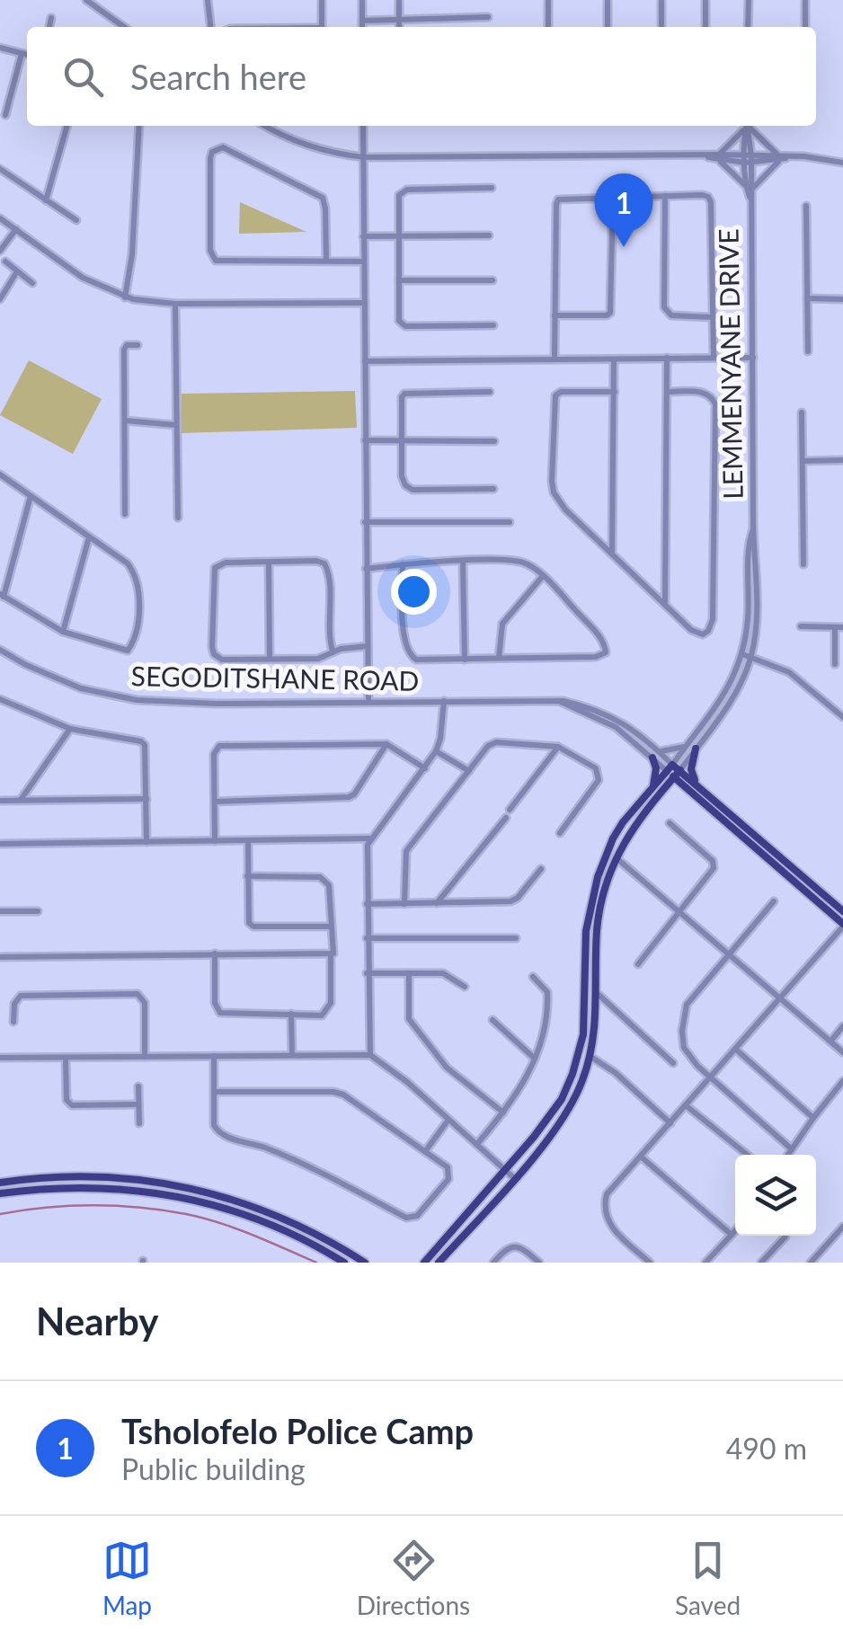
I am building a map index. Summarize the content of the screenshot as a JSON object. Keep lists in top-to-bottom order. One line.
{"streets":{"main road":["LEMMENYANE DRIVE","SEGODITSHANE ROAD"]},"crossings":[["LEMMENYANE DRIVE","SEGODITSHANE ROAD"]],"page":{"search":"Search here","pins":"1","heading":"Nearby","list":[{"mark":"1","name":"Tsholofelo Police Camp","note":"Public building","value":"490 m"}],"nav":["Map","Directions","Saved"]}}
